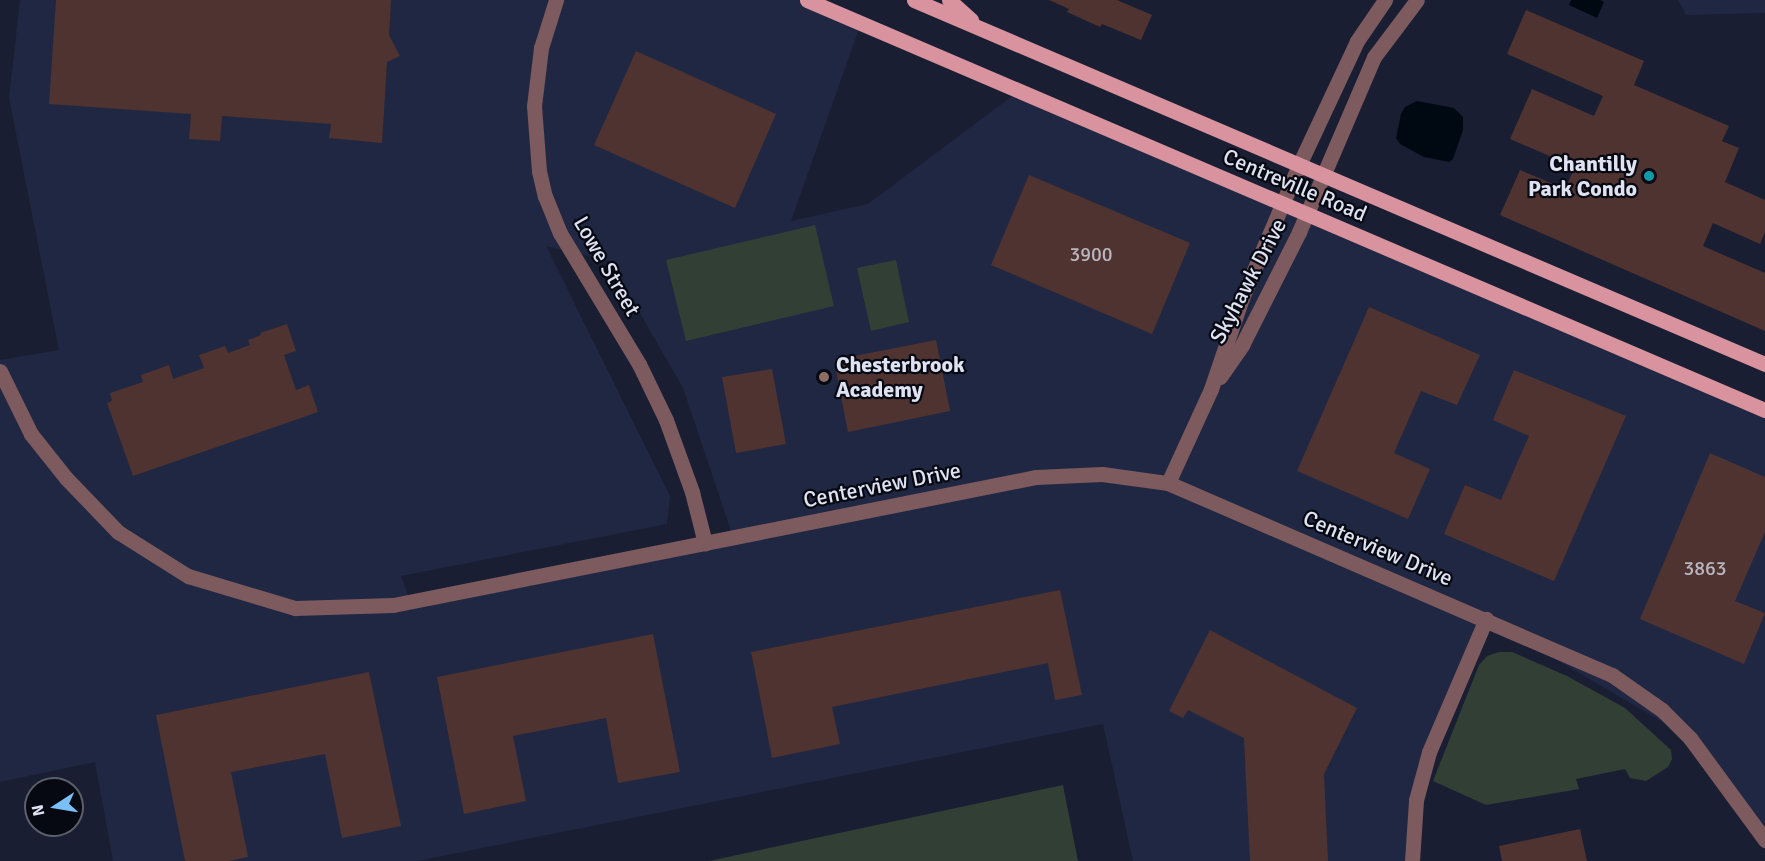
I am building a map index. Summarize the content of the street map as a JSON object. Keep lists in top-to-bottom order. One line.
{"streets":{"main road":["Centreville Road"],"street":["Lowe Street","Skyhawk Drive","Centerview Drive"]},"crossings":[["Centreville Road","Skyhawk Drive"],["Lowe Street","Centerview Drive"],["Skyhawk Drive","Centerview Drive"]],"places":["Chantilly Park Condo","Chesterbrook Academy"],"house_numbers":["3900","3863"],"north":"left"}
